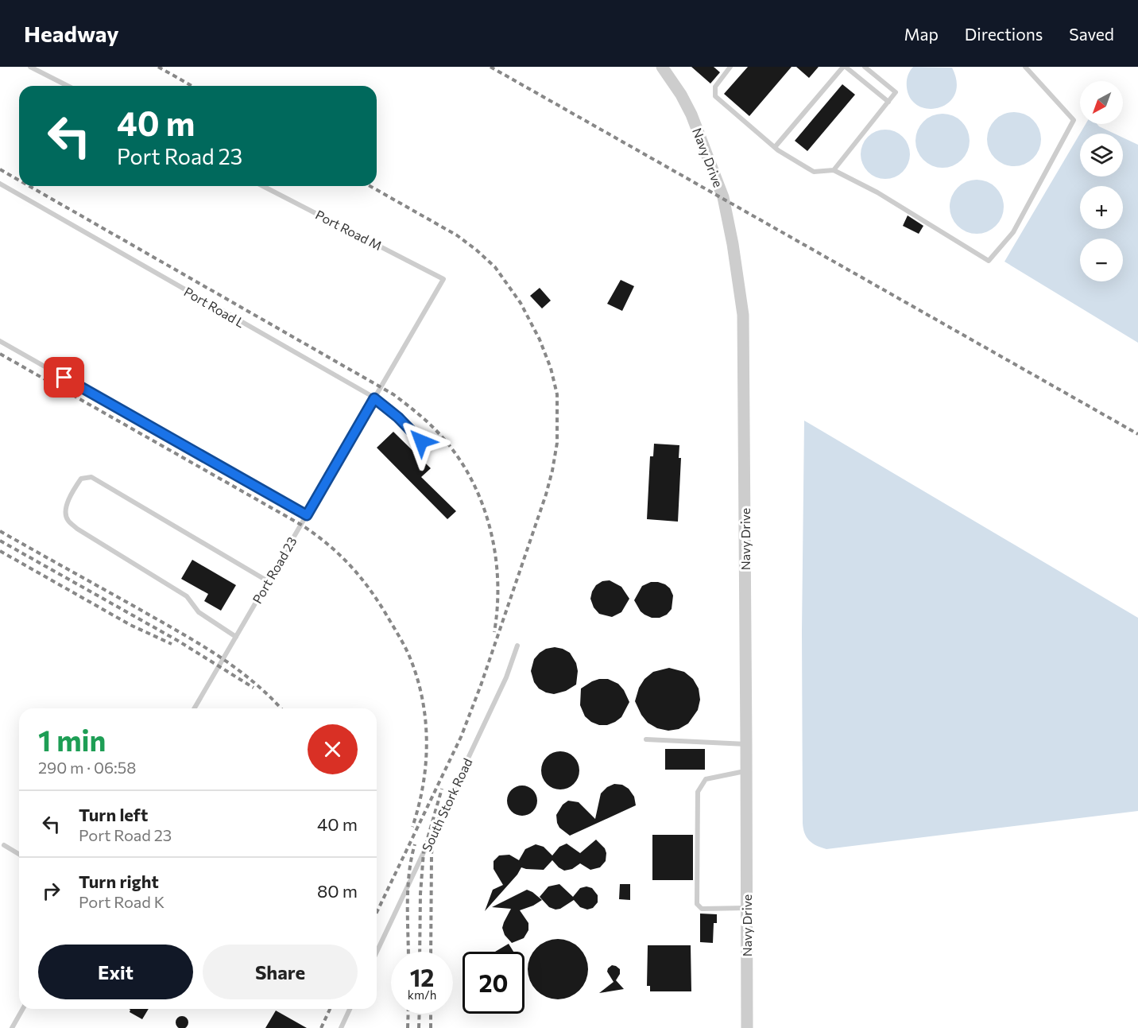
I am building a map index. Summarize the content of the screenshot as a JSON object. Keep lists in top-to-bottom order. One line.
{"streets":{"street":["Navy Drive"],"lane":["Port Road M","Port Road L","Port Road 23","South Stork Road"]},"crossings":[["Port Road M","Port Road 23"],["Port Road L","Port Road 23"]],"north":"bottom left","page":{"header":"Headway","nav":["Map","Directions","Saved"],"map_buttons":["+","−"],"turn":["40 m","Port Road 23"],"heading":["1 min","290 m · 06:58"],"list":[{"name":"Turn left","note":"Port Road 23","value":"40 m"},{"name":"Turn right","note":"Port Road K","value":"80 m"}],"buttons":["Exit","Share"],"speed":"12 km/h","limit":"20"}}
